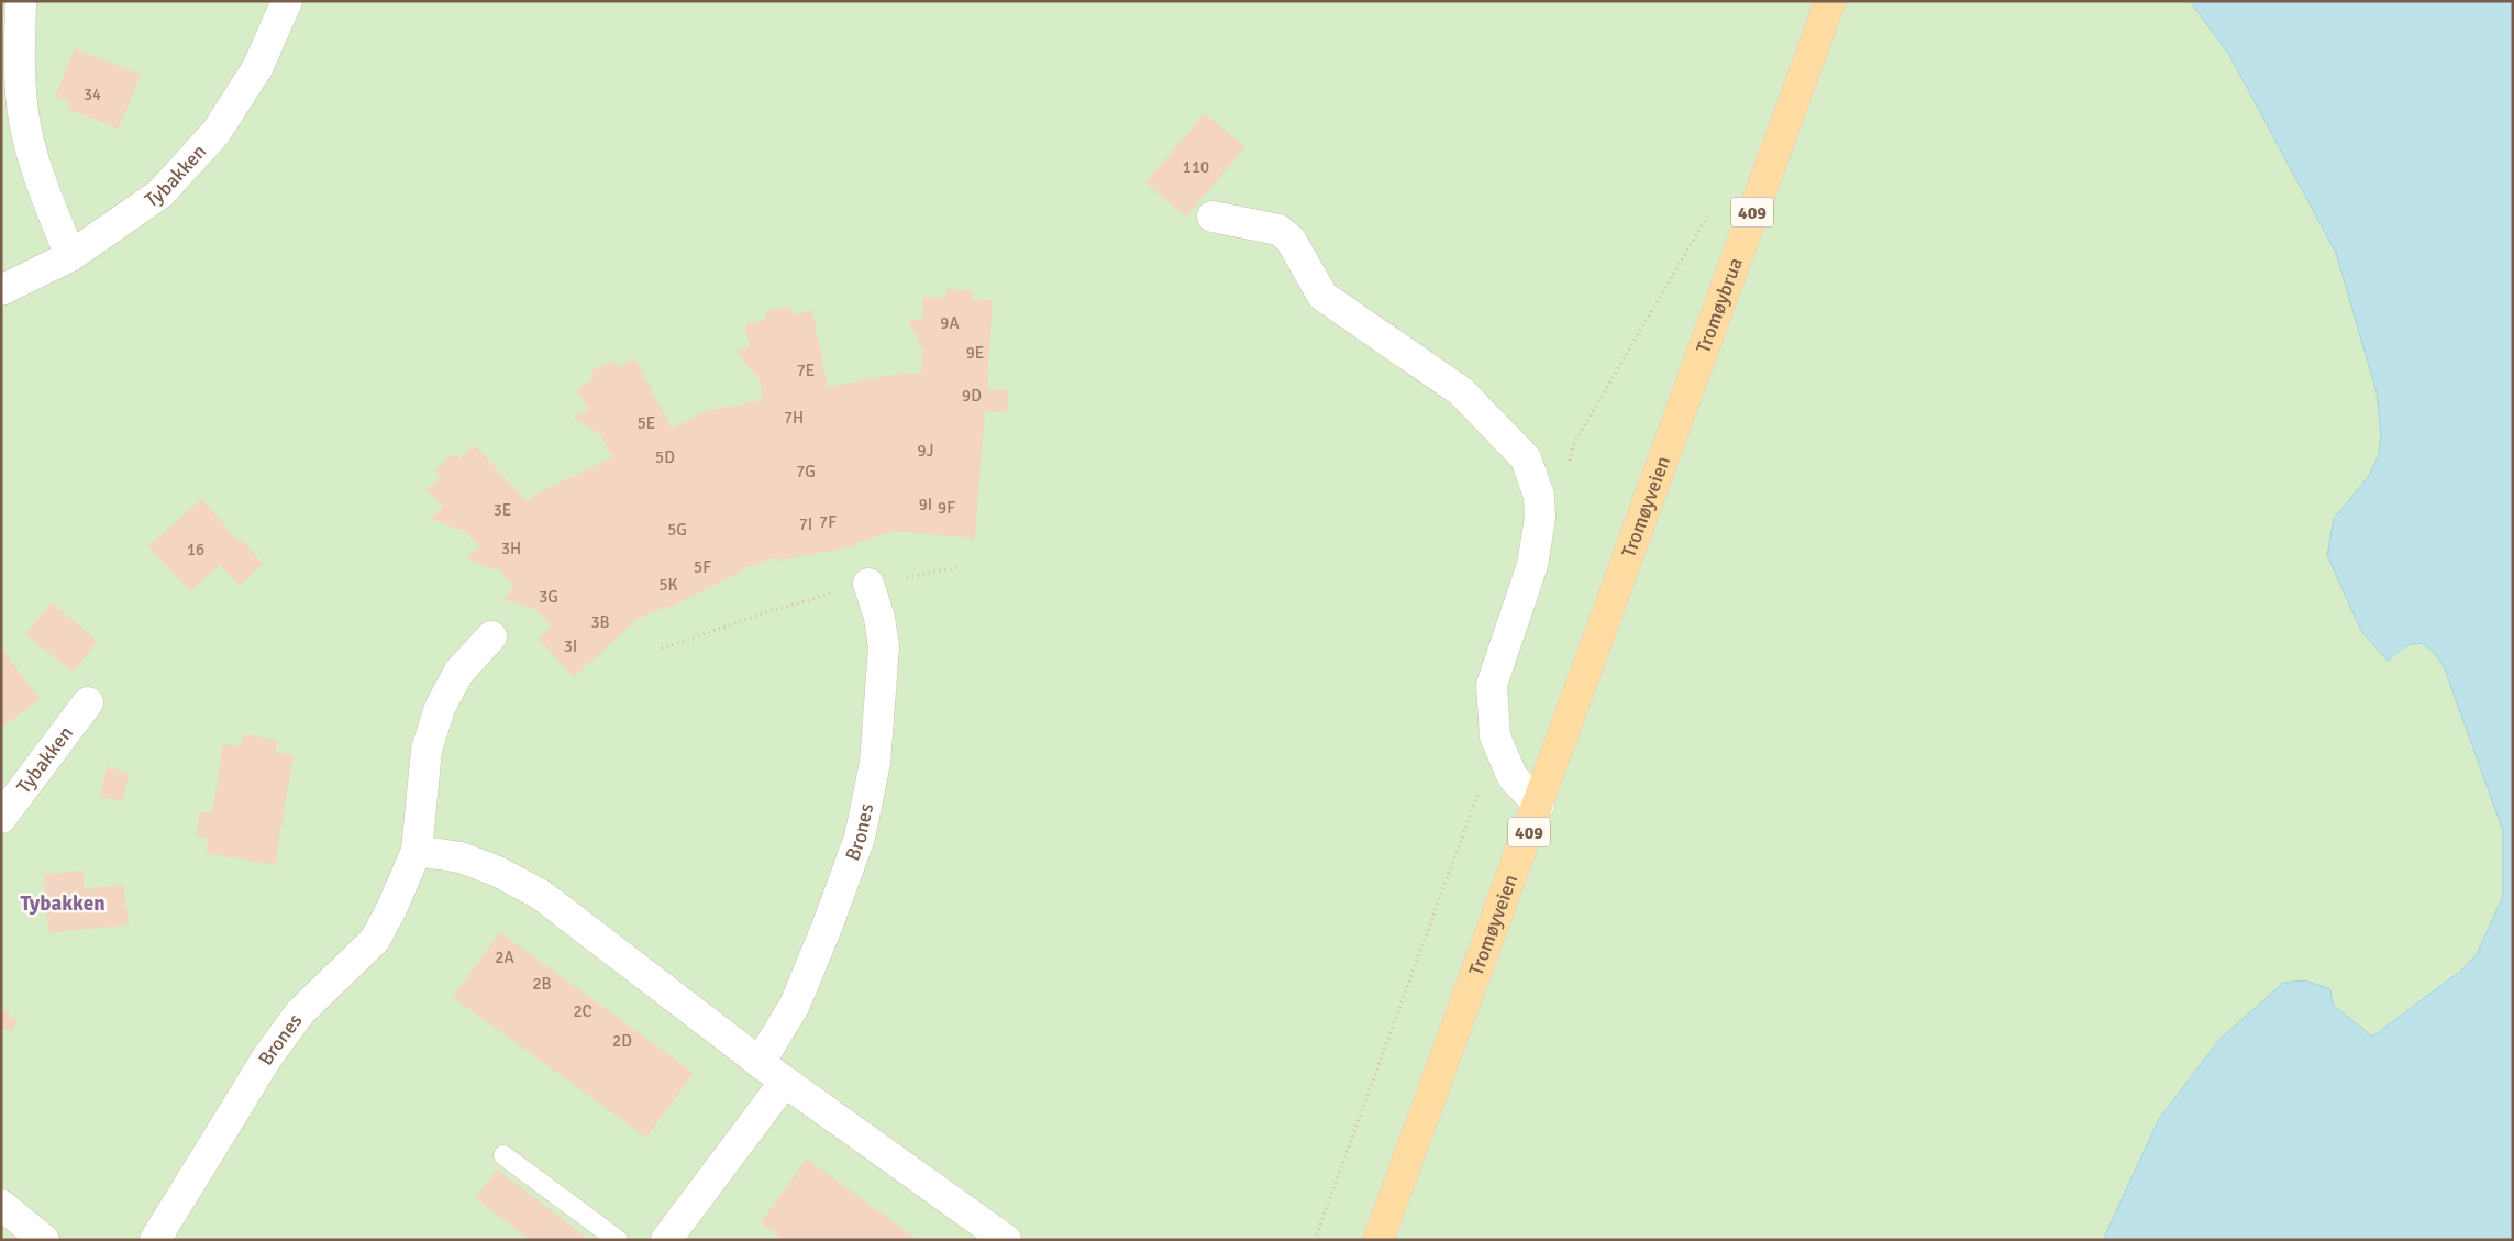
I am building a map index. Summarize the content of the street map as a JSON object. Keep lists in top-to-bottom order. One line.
{"streets":{"main road":["409","Tromøybrua","Tromøyveien"],"street":["Tybakken","Brones"]},"crossings":[["Tromøybrua","Tromøyveien"]],"districts":["Tybakken"],"house_numbers":["34","110","9A","9E","7E","9D","7H","5E","9J","5D","7G","9I","9F","3E","7F","7I","5G","3H","16","5F","5K","3G","3B","3I","2A","2B","2C","2D"]}
